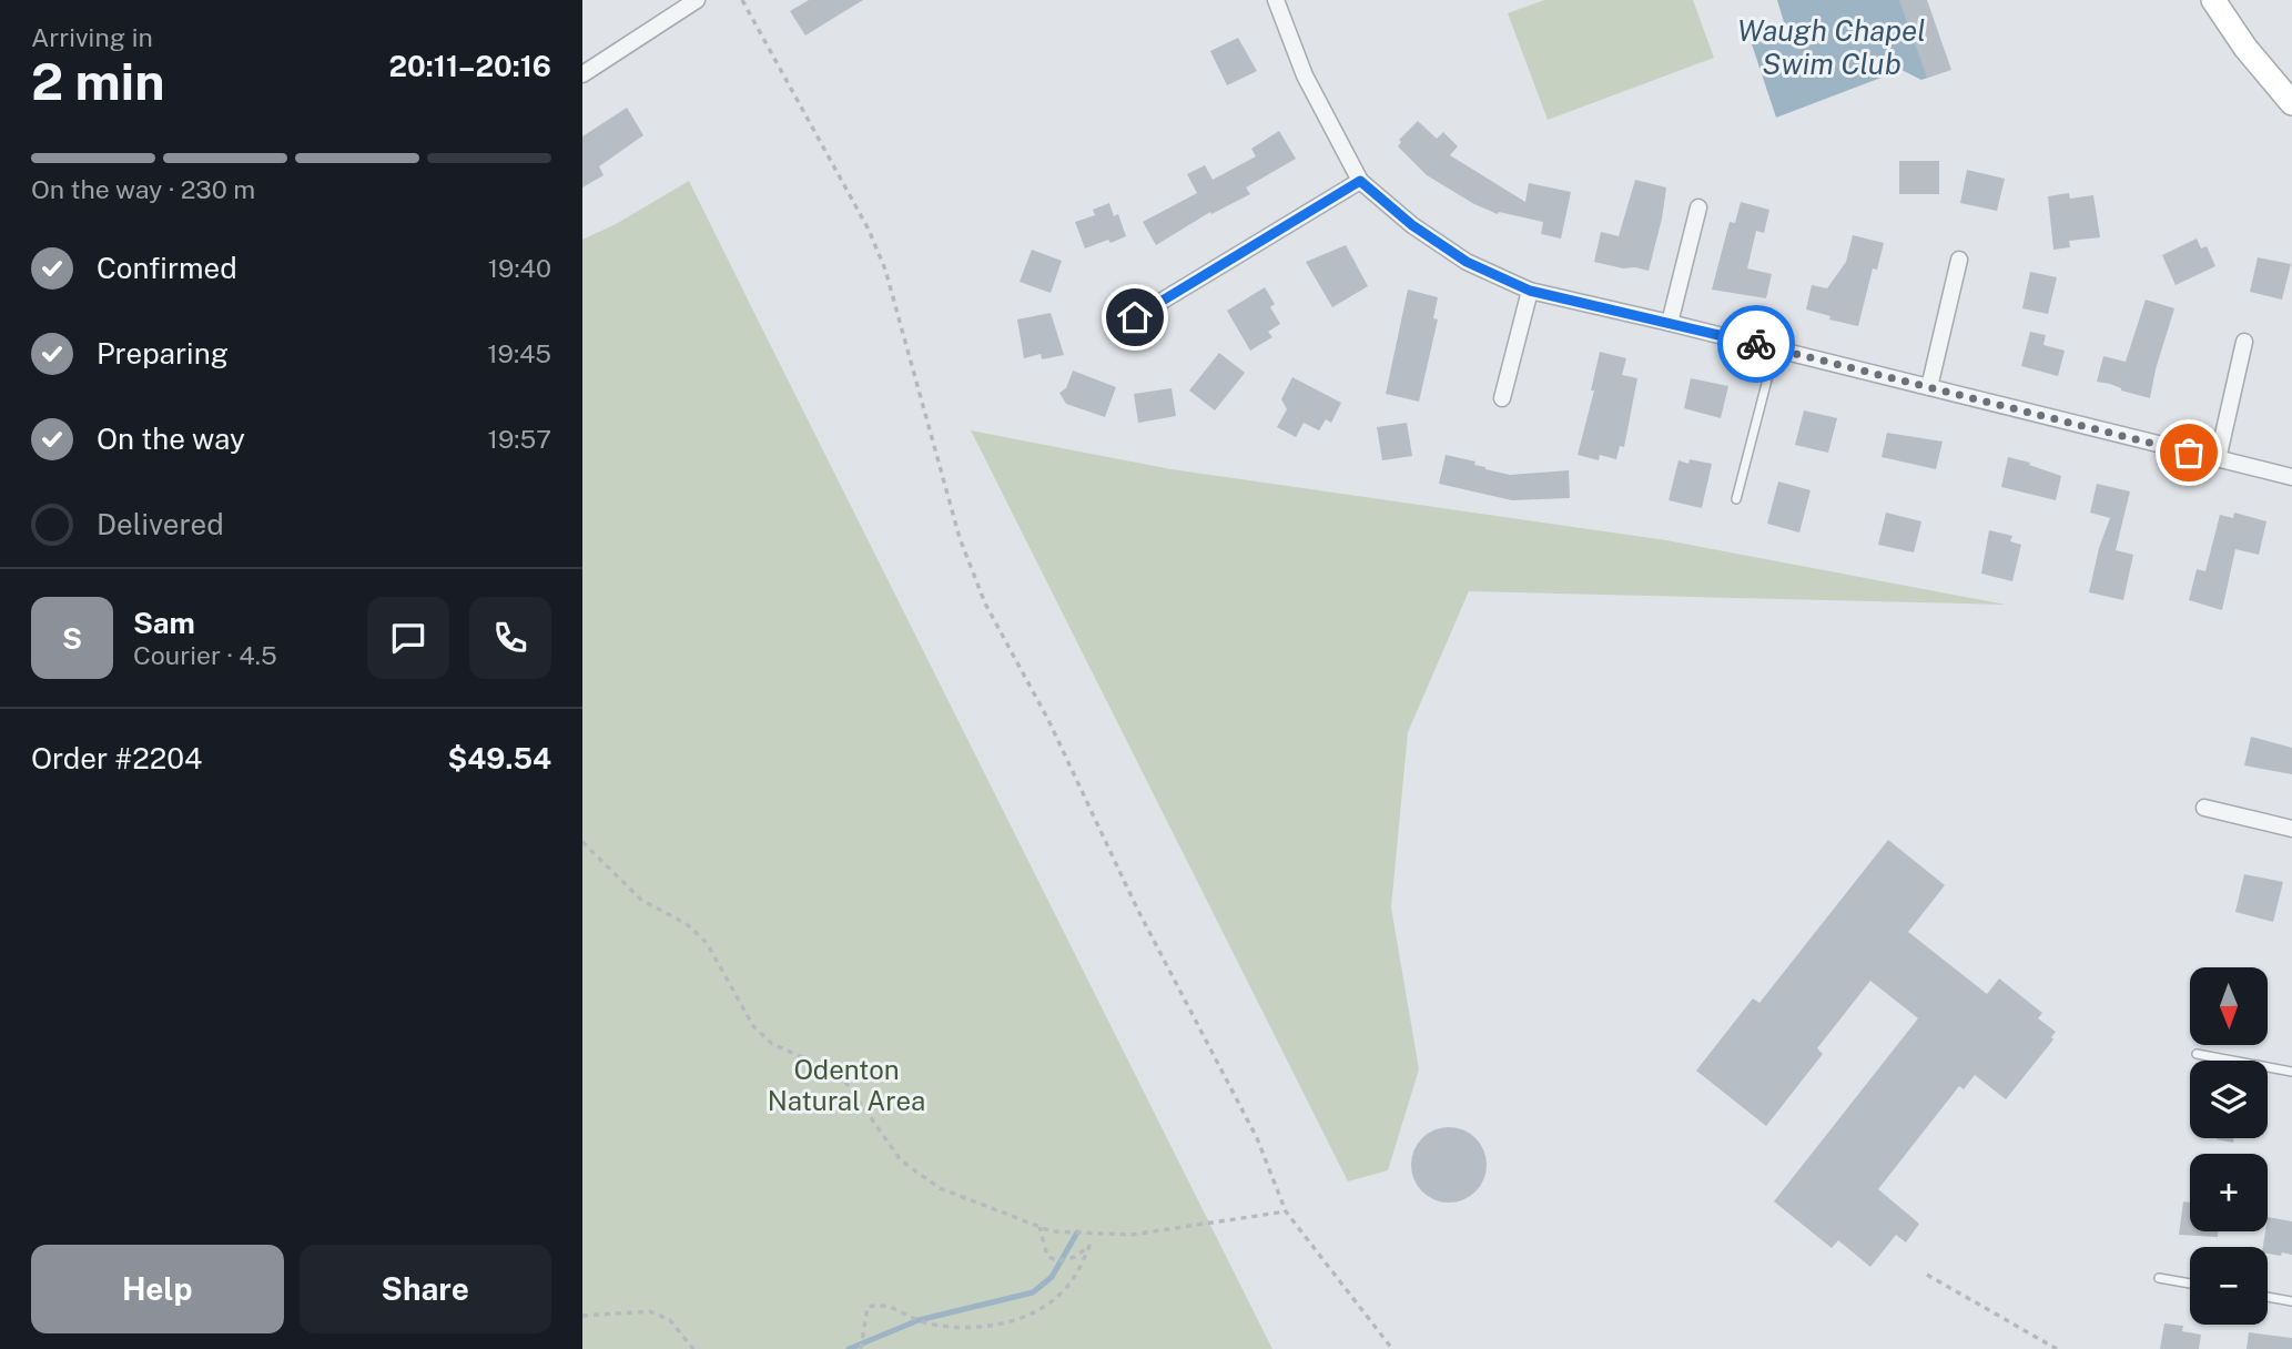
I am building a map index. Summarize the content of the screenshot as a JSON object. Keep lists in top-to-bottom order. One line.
{"water":["Waugh Chapel Swim Club"],"parks":["Odenton Natural Area"],"north":"bottom","page":{"heading":["2 min","Arriving in","20:11–20:16"],"panel":["Sam","Courier · 4.5","Order #2204","$49.54"],"bar":"On the way · 230 m","list":[["Confirmed","19:40"],["Preparing","19:45"],["On the way","19:57"],"Delivered"],"round":"S","map_buttons":["+","−"],"buttons":["Help","Share"]}}
